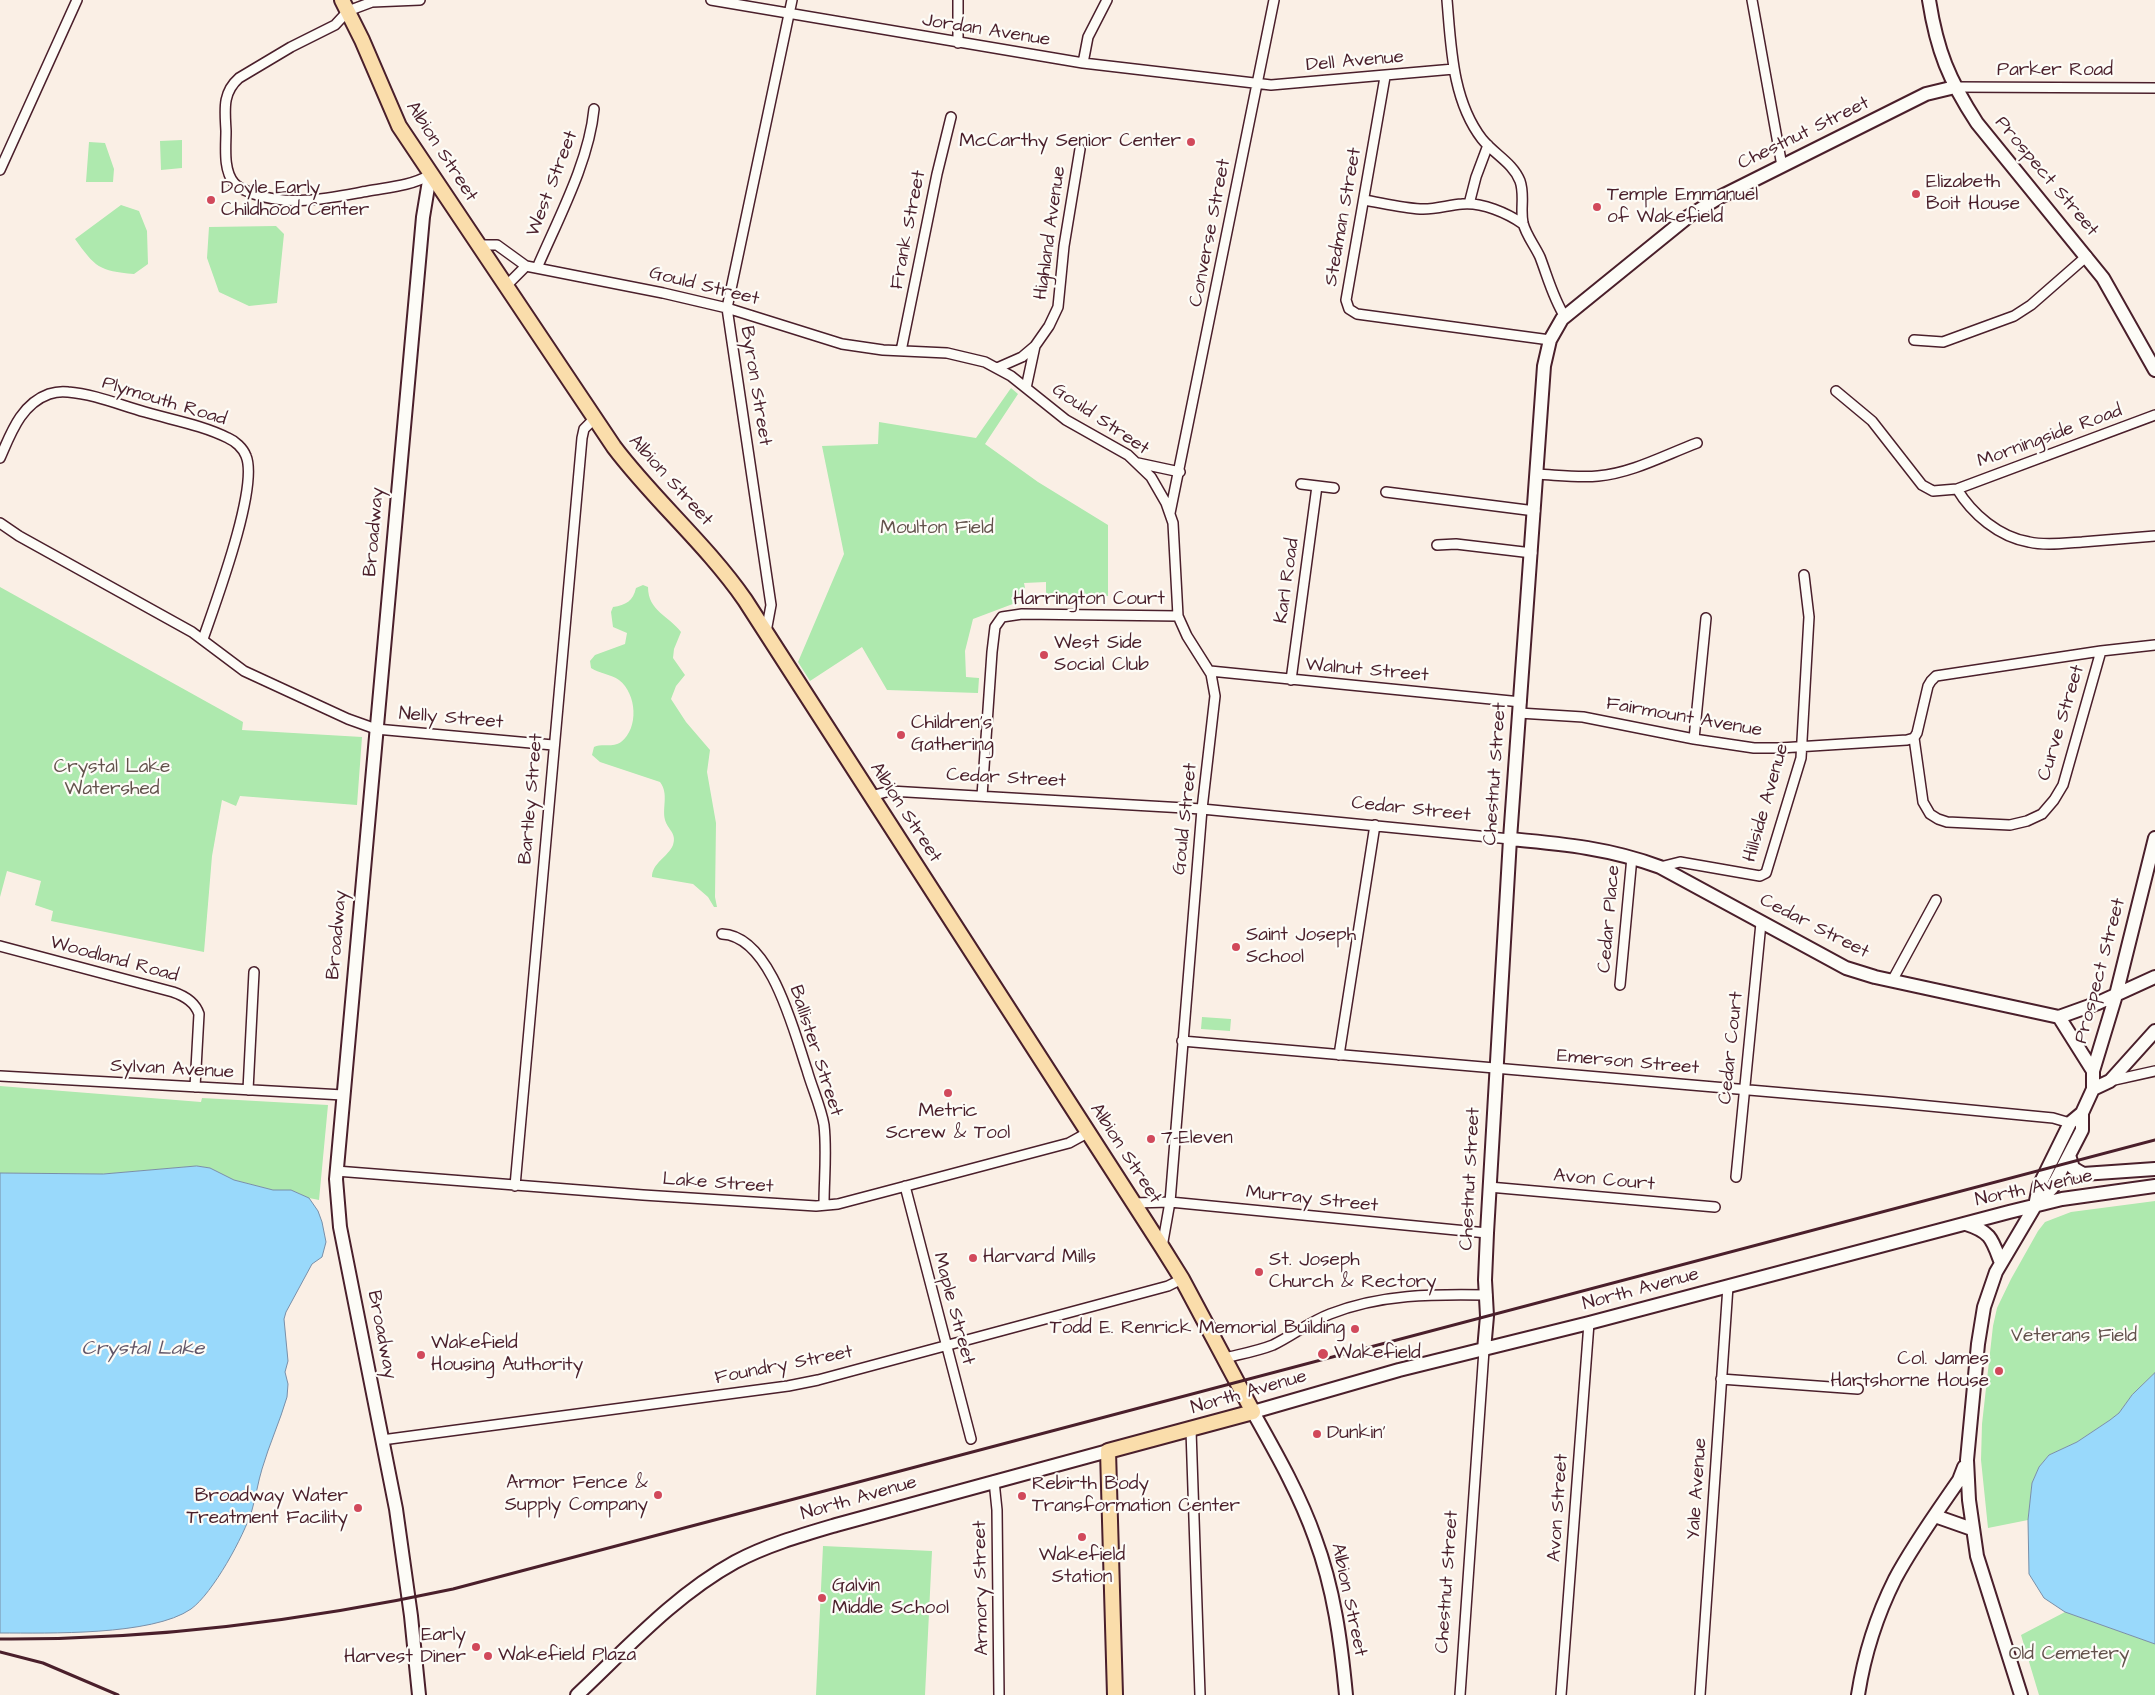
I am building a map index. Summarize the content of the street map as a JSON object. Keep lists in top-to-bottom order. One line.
{"streets":{"main road":["Albion Street","North Avenue"],"street":["Jordan Avenue","Dell Avenue","Parker Road","Chestnut Street","Prospect Street","West Street","Stedman Street","Frank Street","Highland Avenue","Converse Street","Gould Street","Byron Street","Plymouth Road","Morningside Road","Broadway","Karl Road","Harrington Court","Walnut Street","Fairmount Avenue","Nelly Street","Curve Street","Cedar Street","Bartley Street","Hillside Avenue","Cedar Place","Woodland Road","Cedar Court","Ballister Street","Emerson Street","Sylvan Avenue","Avon Court","Lake Street","Murray Street","Maple Street","Foundry Street","Yale Avenue","Avon Street","Armory Street"]},"crossings":[["Jordan Avenue","Dell Avenue"],["Jordan Avenue","Converse Street"],["Jordan Avenue","Byron Street"],["Dell Avenue","Stedman Street"],["Dell Avenue","Converse Street"],["Parker Road","Chestnut Street"],["Parker Road","Prospect Street"],["Chestnut Street","Prospect Street"],["Chestnut Street","Stedman Street"],["Chestnut Street","Walnut Street"],["Chestnut Street","Fairmount Avenue"],["Chestnut Street","Cedar Street"],["Chestnut Street","Emerson Street"],["Chestnut Street","Avon Court"],["Chestnut Street","North Avenue"],["Chestnut Street","Murray Street"],["Albion Street","Gould Street"],["Albion Street","Byron Street"],["Albion Street","Broadway"],["Albion Street","Cedar Street"],["Albion Street","Bartley Street"],["Albion Street","Lake Street"],["Albion Street","North Avenue"],["Albion Street","Murray Street"],["Albion Street","Foundry Street"],["Prospect Street","Emerson Street"],["Prospect Street","North Avenue"],["West Street","Gould Street"],["Frank Street","Gould Street"],["Highland Avenue","Gould Street"],["Converse Street","Gould Street"],["Gould Street","Byron Street"],["Gould Street","Harrington Court"],["Gould Street","Walnut Street"],["Gould Street","Cedar Street"],["Gould Street","Emerson Street"],["Gould Street","Murray Street"],["Broadway","Nelly Street"],["Broadway","Sylvan Avenue"],["Broadway","Lake Street"],["Broadway","Foundry Street"],["Karl Road","Walnut Street"],["Harrington Court","Cedar Street"],["Walnut Street","Fairmount Avenue"],["Fairmount Avenue","Curve Street"],["Fairmount Avenue","Hillside Avenue"],["Nelly Street","Bartley Street"],["Cedar Street","Hillside Avenue"],["Cedar Street","Cedar Place"],["Cedar Street","Cedar Court"],["Bartley Street","Lake Street"],["Woodland Road","Sylvan Avenue"],["Cedar Court","Emerson Street"],["Ballister Street","Lake Street"],["Lake Street","Maple Street"],["North Avenue","Yale Avenue"],["North Avenue","Avon Street"],["North Avenue","Armory Street"],["Maple Street","Foundry Street"]],"water":["Crystal Lake"],"parks":["Moulton Field","Crystal Lake Watershed","Veterans Field","Old Cemetery"],"places":["McCarthy Senior Center","Elizabeth Boit House","Doyle Early Childhood Center","Temple Emmanuel of Wakefield","West Side Social Club","Children's Gathering","Saint Joseph School","Metric Screw & Tool","7-Eleven","Harvard Mills","St. Joseph Church & Rectory","Todd E. Renrick Memorial Building","Wakefield","Wakefield Housing Authority","Col. James Hartshorne House","Dunkin'","Armor Fence & Supply Company","Rebirth Body Transformation Center","Broadway Water Treatment Facility","Wakefield Station","Galvin Middle School","Early Harvest Diner","Wakefield Plaza"]}
